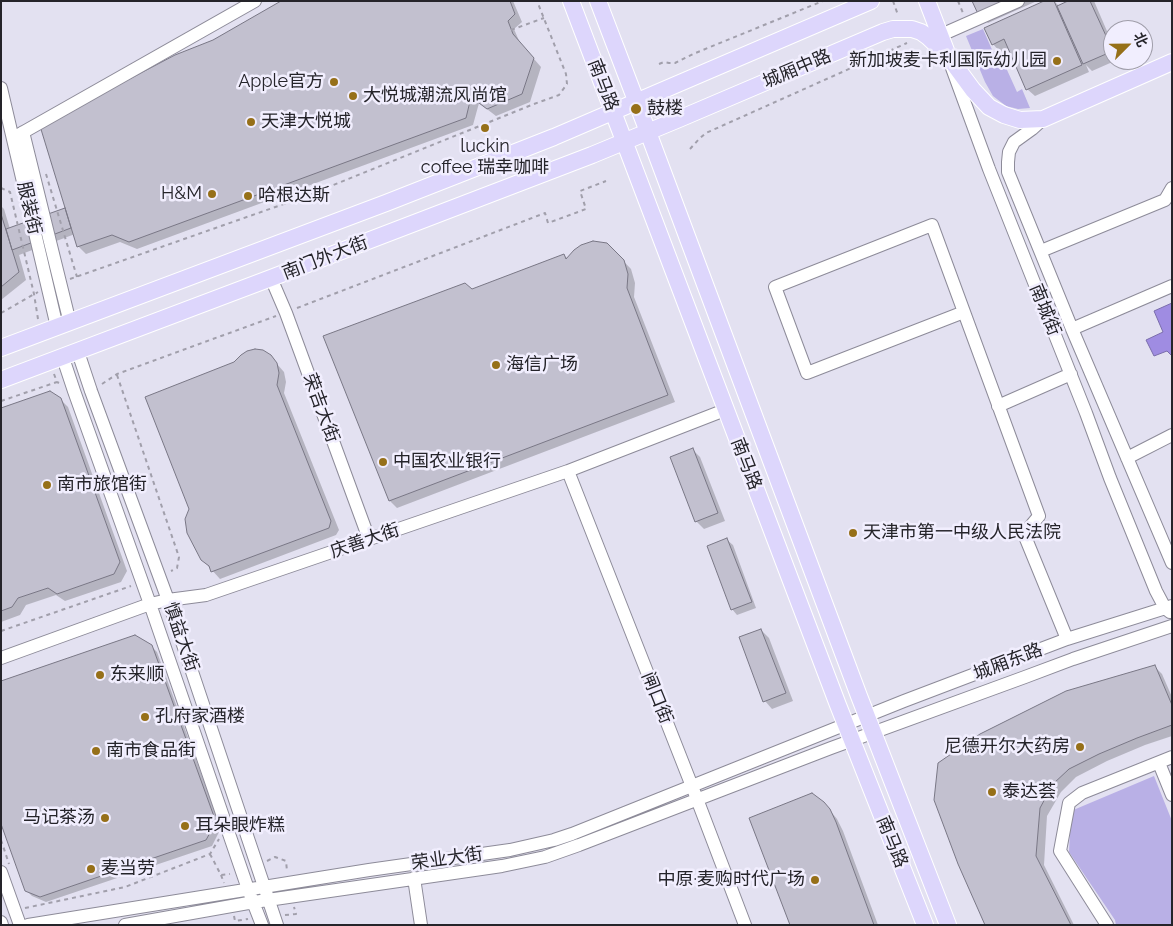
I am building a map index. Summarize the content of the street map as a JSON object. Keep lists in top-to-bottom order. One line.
{"streets":{"main road":["城厢中路","南马路","南门外大街","南城街"],"street":["服装街","荣吉大街","庆善大街","慎益大街","城厢东路","闸口街","荣业大街"]},"crossings":[["城厢中路","南马路"],["城厢中路","南门外大街"],["城厢中路","南城街"],["南马路","南门外大街"],["南马路","庆善大街"],["南马路","城厢东路"],["南马路","荣业大街"],["服装街","南门外大街"],["南门外大街","荣吉大街"],["南门外大街","慎益大街"],["南城街","城厢东路"],["荣吉大街","庆善大街"],["庆善大街","慎益大街"],["庆善大街","闸口街"],["慎益大街","荣业大街"],["城厢东路","荣业大街"],["闸口街","荣业大街"]],"places":["新加坡麦卡利国际幼儿园","Apple官方","大悦城潮流风尚馆","鼓楼","天津大悦城","luckin coffee 瑞幸咖啡","H&M","哈根达斯","海信广场","中国农业银行","南市旅馆街","天津市第一中级人民法院","东来顺","孔府家酒楼","尼德开尔大药房","南市食品街","泰达荟","马记茶汤","耳朵眼炸糕","麦当劳","中原·麦购时代广场"],"north":"top right"}
